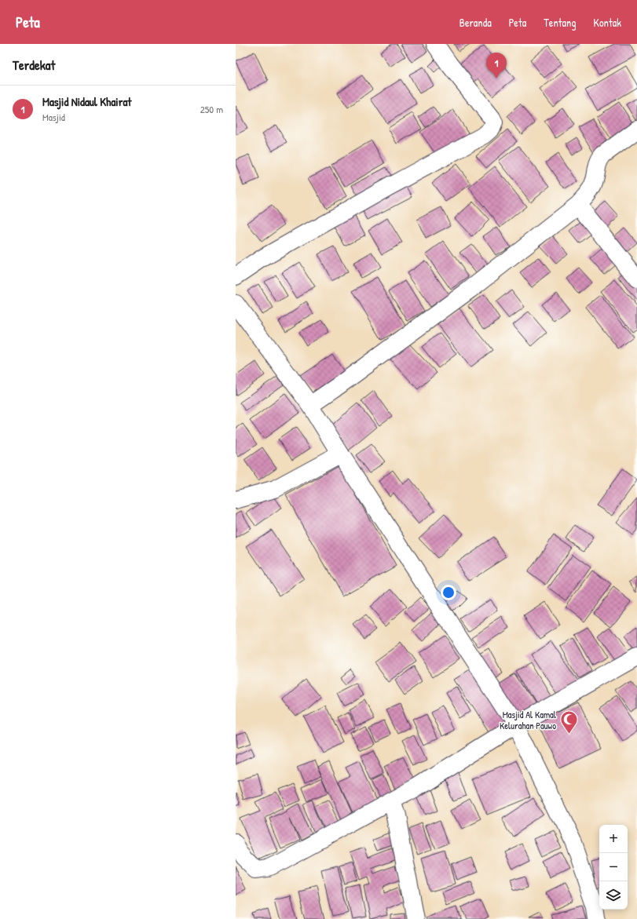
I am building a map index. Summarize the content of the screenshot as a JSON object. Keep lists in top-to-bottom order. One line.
{"places":{"mosque":["Masjid Al Kamal Kelurahan Pauwo"]},"page":{"header":"Peta","nav":["Beranda","Peta","Tentang","Kontak"],"heading":"Terdekat","pins":"1","list":[{"mark":"1","name":"Masjid Nidaul Khairat","note":"Masjid","value":"250 m"}],"map_buttons":["+","−"]}}
